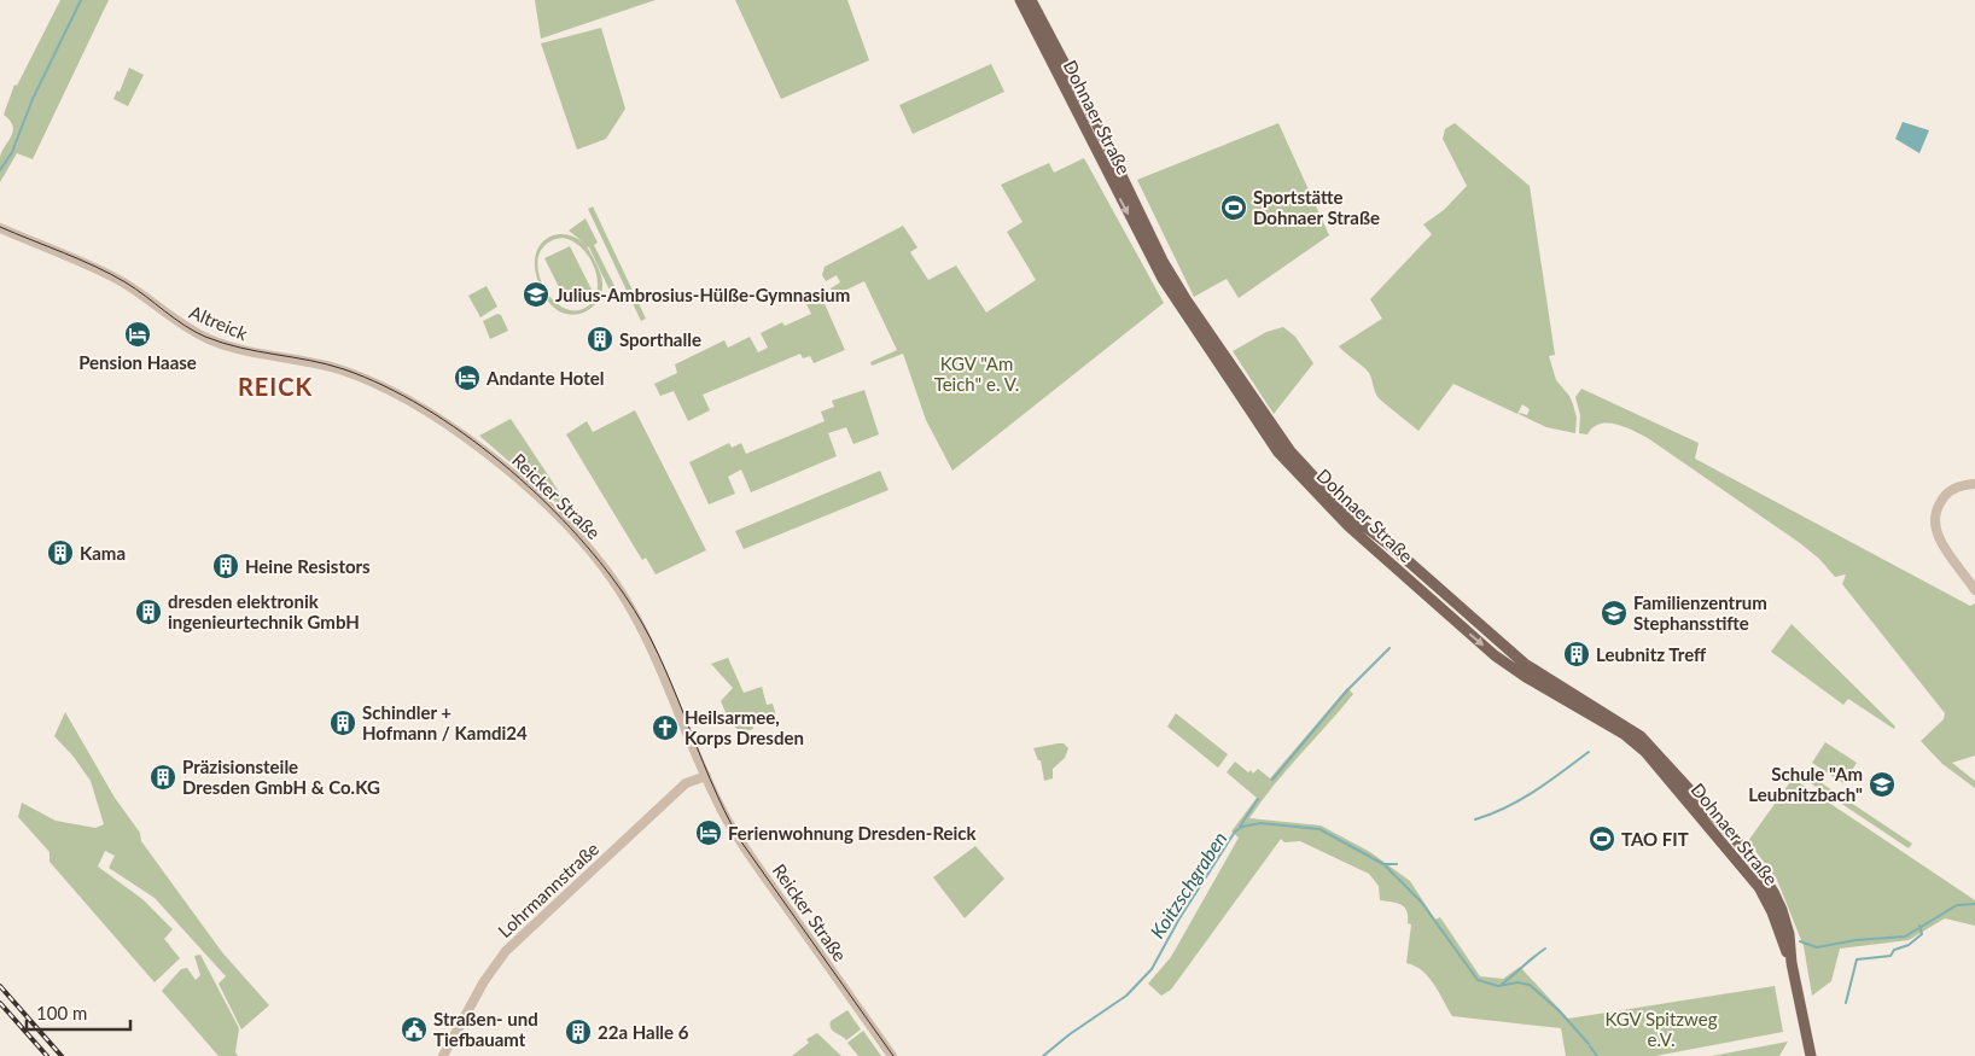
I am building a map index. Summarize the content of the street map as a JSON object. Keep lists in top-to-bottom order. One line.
{"streets":{"main road":["Dohnaer Straße"],"street":["Altreick","Reicker Straße","Lohrmannstraße"]},"crossings":[["Altreick","Reicker Straße"],["Reicker Straße","Lohrmannstraße"]],"districts":["REICK"],"water":["Koitzschgraben"],"parks":["KGV \"Am Teich\" e. V.","KGV Spitzweg e.V."],"places":{"sports":["Sportstätte Dohnaer Straße","TAO FIT"],"school or university":["Julius-Ambrosius-Hülße-Gymnasium","Familienzentrum Stephansstifte","Schule \"Am Leubnitzbach\""],"hotel":["Pension Haase","Andante Hotel","Ferienwohnung Dresden-Reick"],"building":["Sporthalle","Kama","Heine Resistors","dresden elektronik ingenieurtechnik GmbH","Leubnitz Treff","Schindler + Hofmann / Kamdi24","Präzisionsteile Dresden GmbH & Co.KG","22a Halle 6"],"church":["Heilsarmee, Korps Dresden"],"public building":["Straßen- und Tiefbauamt"]},"scale_bar":"100 m"}
